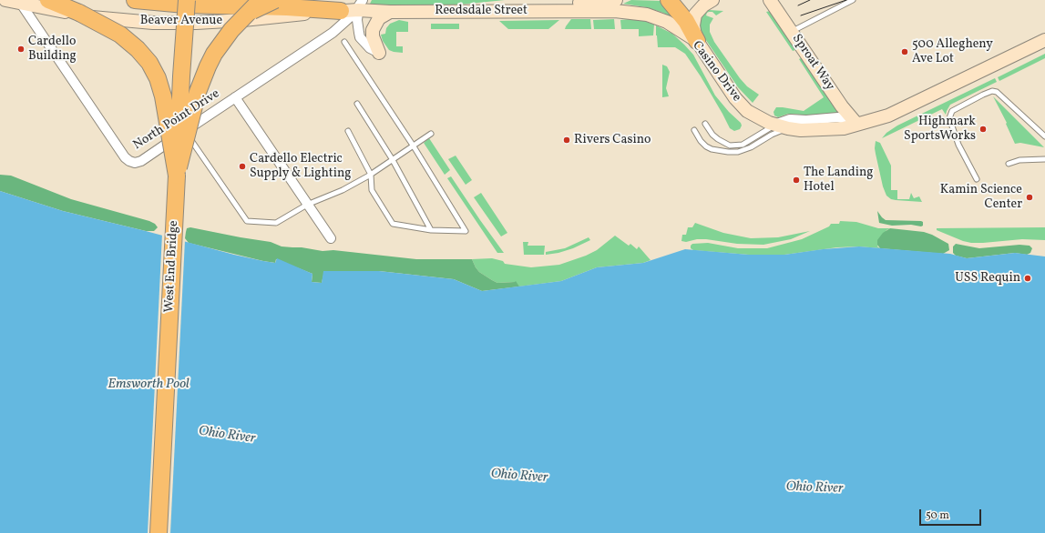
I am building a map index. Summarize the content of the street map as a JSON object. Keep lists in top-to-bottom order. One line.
{"streets":{"highway":["West End Bridge"],"main road":["Reedsdale Street","Beaver Avenue","Sproat Way","Casino Drive"],"street":["North Point Drive"]},"crossings":[["Reedsdale Street","Beaver Avenue"],["Reedsdale Street","Casino Drive"],["Reedsdale Street","North Point Drive"],["Beaver Avenue","North Point Drive"],["Sproat Way","Casino Drive"]],"water":["Emsworth Pool","Ohio River"],"places":["Cardello Building","500 Allegheny Ave Lot","Highmark SportsWorks","Rivers Casino","Cardello Electric Supply & Lighting","The Landing Hotel","Kamin Science Center","USS Requin"],"scale_bar":"50 m"}
